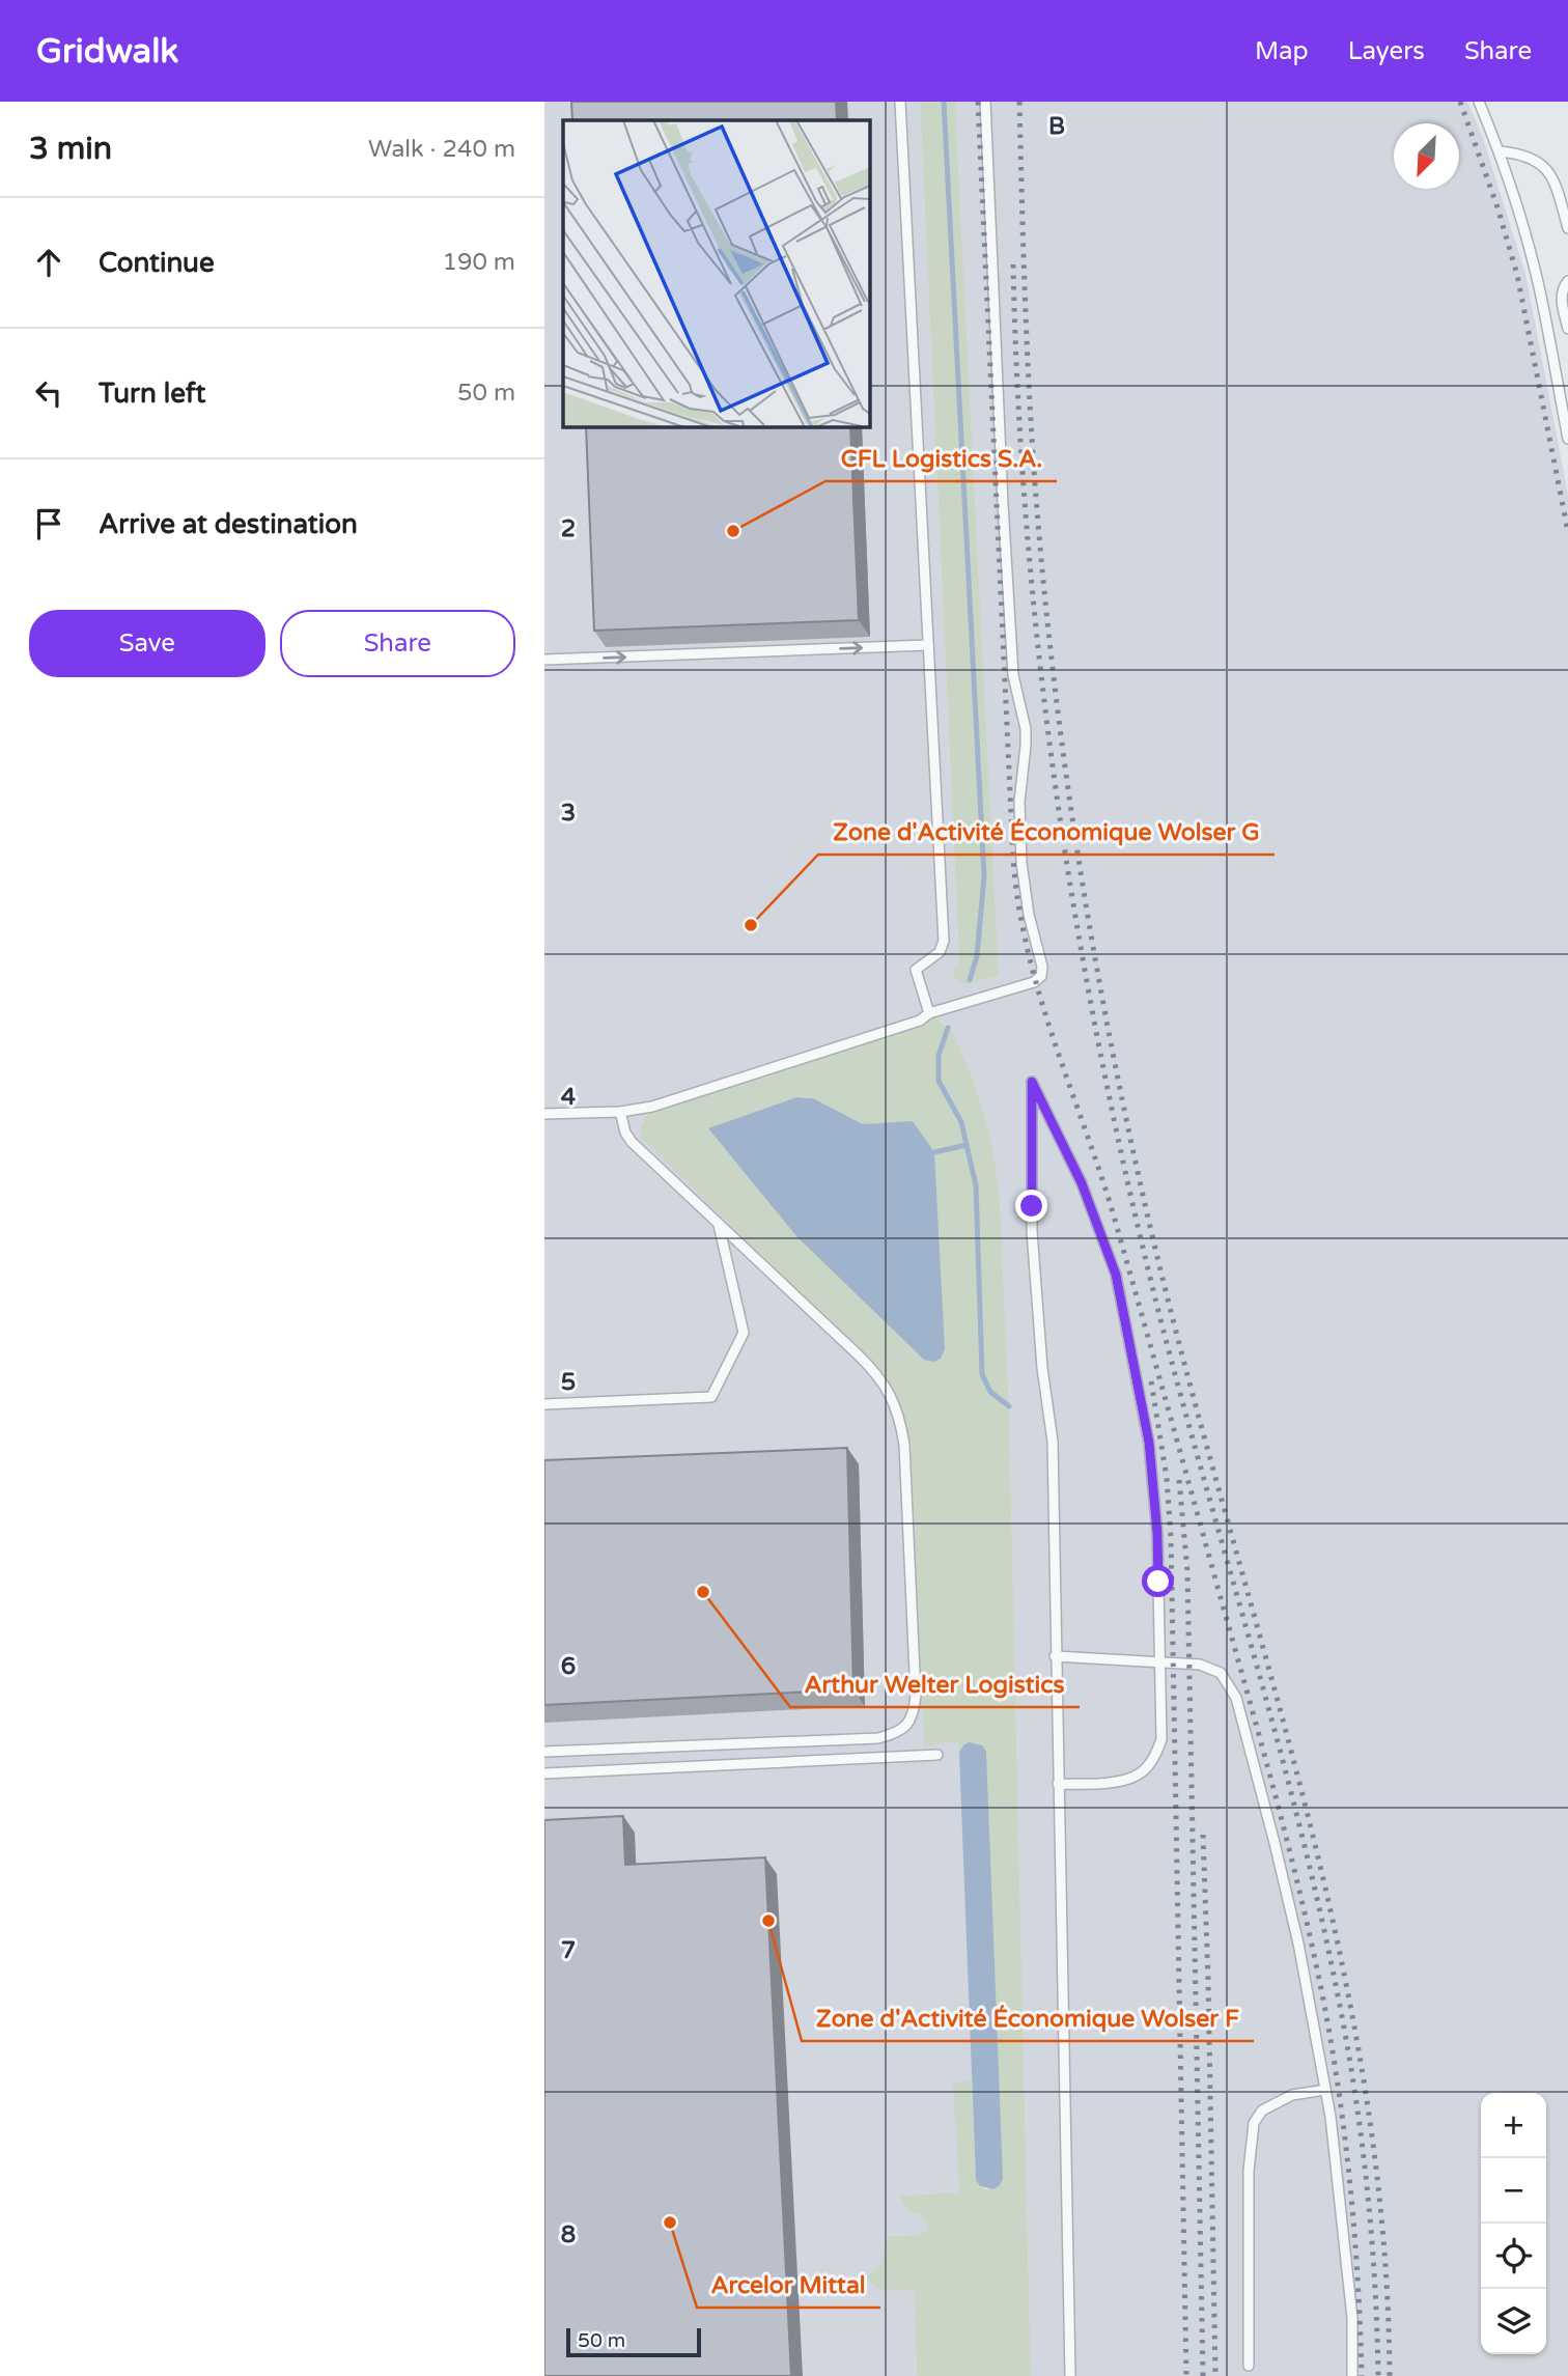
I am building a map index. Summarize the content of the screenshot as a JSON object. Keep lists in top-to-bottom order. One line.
{"places":["CFL Logistics S.A.","Zone d'Activité Économique Wolser G","Arthur Welter Logistics","Zone d'Activité Économique Wolser F","Arcelor Mittal"],"scale_bar":"50 m","north":"bottom left","page":{"header":"Gridwalk","nav":["Map","Layers","Share"],"heading":["3 min","Walk · 240 m"],"list":[["Continue","190 m"],["Turn left","50 m"],"Arrive at destination"],"buttons":["Save","Share"],"map_buttons":["+","−"],"scale":"50 m"},"grid":{"columns":["B"],"rows":["2","3","4","5","6","7","8"]}}
